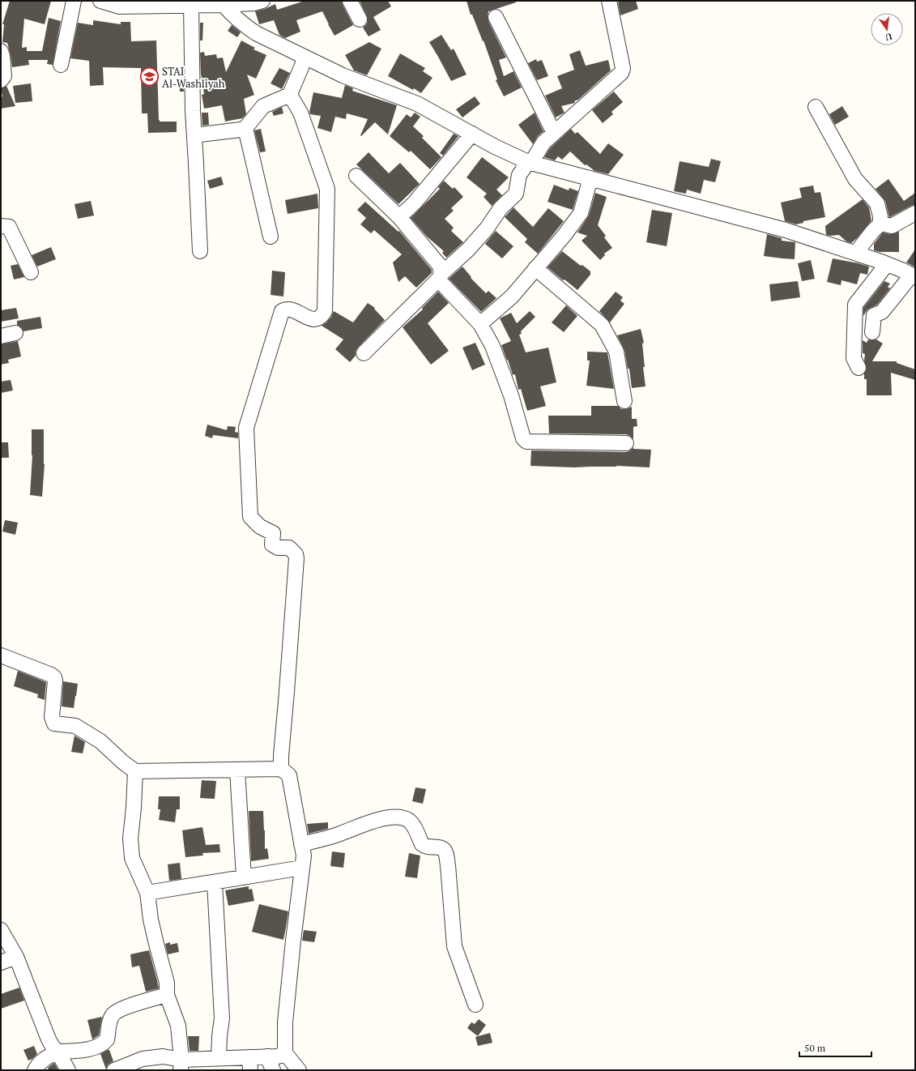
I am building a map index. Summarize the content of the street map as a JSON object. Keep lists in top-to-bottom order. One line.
{"places":{"school or university":["STAI Al-Washliyah"]},"scale_bar":"50 m","north":"bottom"}
